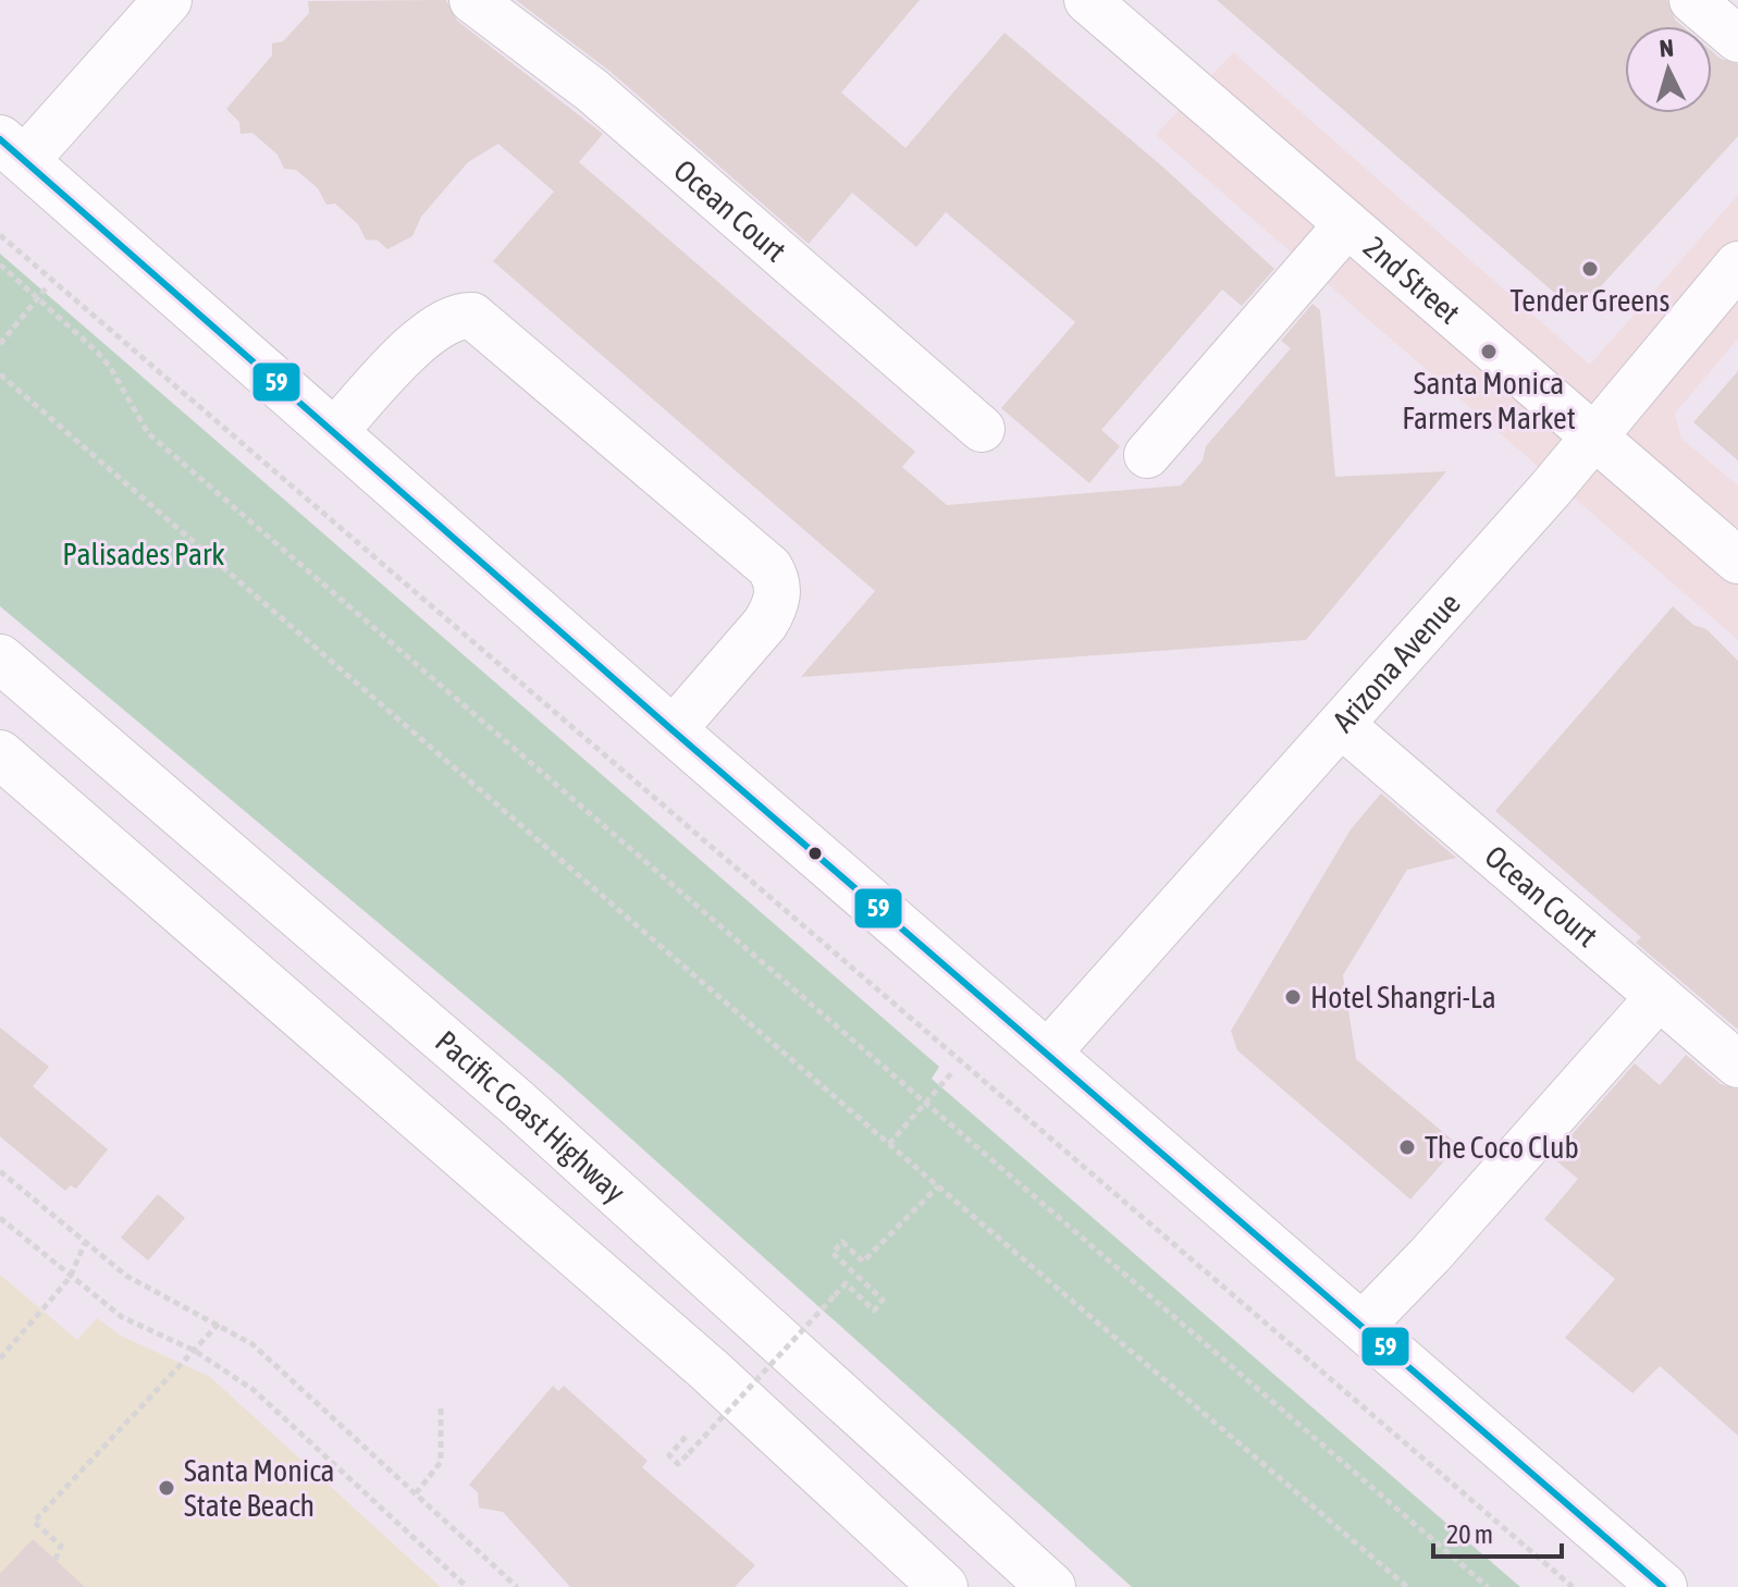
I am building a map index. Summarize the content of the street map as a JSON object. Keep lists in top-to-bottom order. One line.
{"streets":{"main road":["Pacific Coast Highway"],"street":["Ocean Court","2nd Street","Arizona Avenue"]},"crossings":[["Ocean Court","Arizona Avenue"],["2nd Street","Arizona Avenue"]],"parks":["Palisades Park"],"places":["Tender Greens","Santa Monica Farmers Market","Hotel Shangri-La","The Coco Club","Santa Monica State Beach"],"lines":["transit line 59"],"scale_bar":"20 m","north":"top"}
